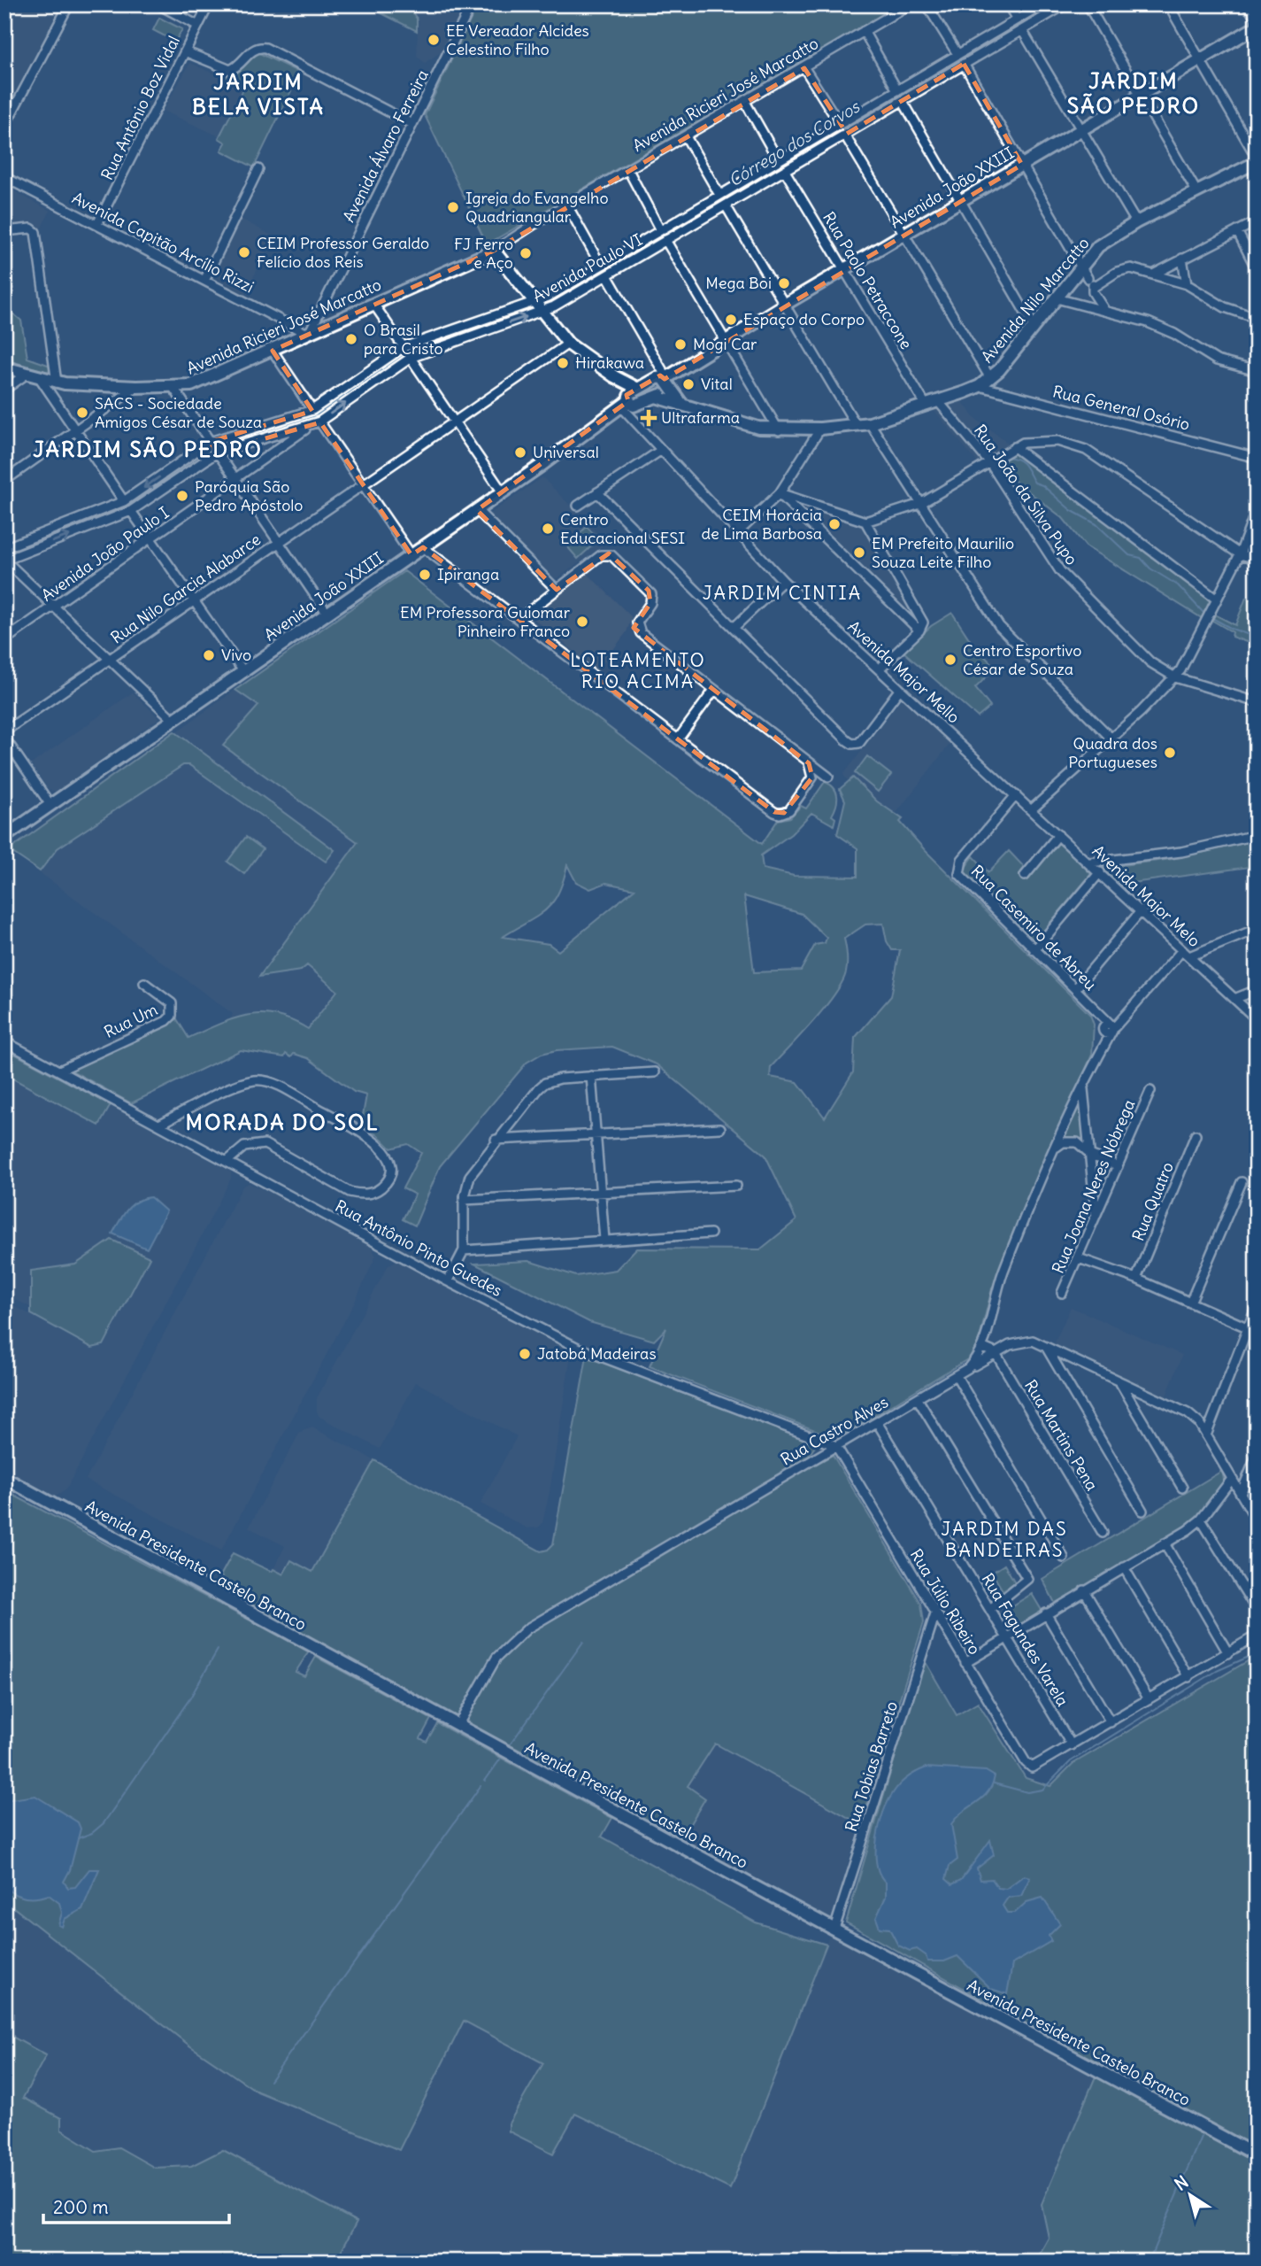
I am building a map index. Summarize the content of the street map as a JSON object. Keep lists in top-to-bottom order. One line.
{"streets":{"street":["Avenida Ricieri José Marcatto","Rua Antônio Boz Vidal","Avenida Álvaro Ferreira","Avenida João XXIII","Avenida Capitão Arcílio Rizzi","Avenida Paulo VI","Rua Paolo Petraccone","Avenida Nilo Marcatto","Rua General Osório","Rua João da Silva Pupo","Avenida João Paulo I","Rua Nilo Garcia Alabarce","Avenida Major Mello","Avenida Major Melo","Rua Casemiro de Abreu","Rua Um","Rua Joana Neres Nóbrega","Rua Quatro","Rua Antônio Pinto Guedes","Rua Castro Alves","Rua Martins Pena","Avenida Presidente Castelo Branco","Rua Júlio Ribeiro","Rua Fagundes Varela","Rua Tobias Barreto"]},"crossings":[["Avenida Ricieri José Marcatto","Avenida Álvaro Ferreira"],["Avenida Ricieri José Marcatto","Avenida Capitão Arcílio Rizzi"],["Rua Antônio Boz Vidal","Avenida Capitão Arcílio Rizzi"],["Avenida Álvaro Ferreira","Avenida Capitão Arcílio Rizzi"],["Avenida João XXIII","Rua Paolo Petraccone"],["Avenida João XXIII","Avenida Nilo Marcatto"],["Avenida Paulo VI","Rua Paolo Petraccone"],["Avenida Paulo VI","Avenida João Paulo I"],["Rua Paolo Petraccone","Avenida Nilo Marcatto"],["Avenida Nilo Marcatto","Rua General Osório"],["Avenida Nilo Marcatto","Rua João da Silva Pupo"],["Avenida Major Mello","Avenida Major Melo"],["Avenida Major Mello","Rua Casemiro de Abreu"],["Avenida Major Melo","Rua Casemiro de Abreu"],["Avenida Major Melo","Rua Castro Alves"],["Rua Casemiro de Abreu","Rua Castro Alves"],["Rua Um","Rua Antônio Pinto Guedes"],["Rua Antônio Pinto Guedes","Rua Castro Alves"],["Rua Antônio Pinto Guedes","Rua Júlio Ribeiro"],["Rua Castro Alves","Avenida Presidente Castelo Branco"],["Rua Castro Alves","Rua Júlio Ribeiro"],["Rua Castro Alves","Rua Fagundes Varela"],["Avenida Presidente Castelo Branco","Rua Tobias Barreto"],["Rua Júlio Ribeiro","Rua Fagundes Varela"],["Rua Júlio Ribeiro","Rua Tobias Barreto"]],"districts":["JARDIM SÃO PEDRO","JARDIM BELA VISTA","JARDIM SÃO PEDRO","JARDIM CINTIA","LOTEAMENTO RIO ACIMA","MORADA DO SOL","JARDIM DAS BANDEIRAS"],"water":["Córrego dos Corvos"],"places":{"other":["EE Vereador Alcides Celestino Filho","Igreja do Evangelho Quadriangular","CEIM Professor Geraldo Felício dos Reis","FJ Ferro e Aço","Mega Boi","Espaço do Corpo","O Brasil para Cristo","Mogi Car","Hirakawa","Vital","SACS - Sociedade Amigos César de Souza","Universal","Paróquia São Pedro Apóstolo","CEIM Horácia de Lima Barbosa","Centro Educacional SESI","EM Prefeito Maurilio Souza Leite Filho","Ipiranga","EM Professora Guiomar Pinheiro Franco","Vivo","Centro Esportivo César de Souza","Quadra dos Portugueses","Jatobá Madeiras"],"health":["Ultrafarma"]},"scale_bar":"200 m","north":"top left"}
